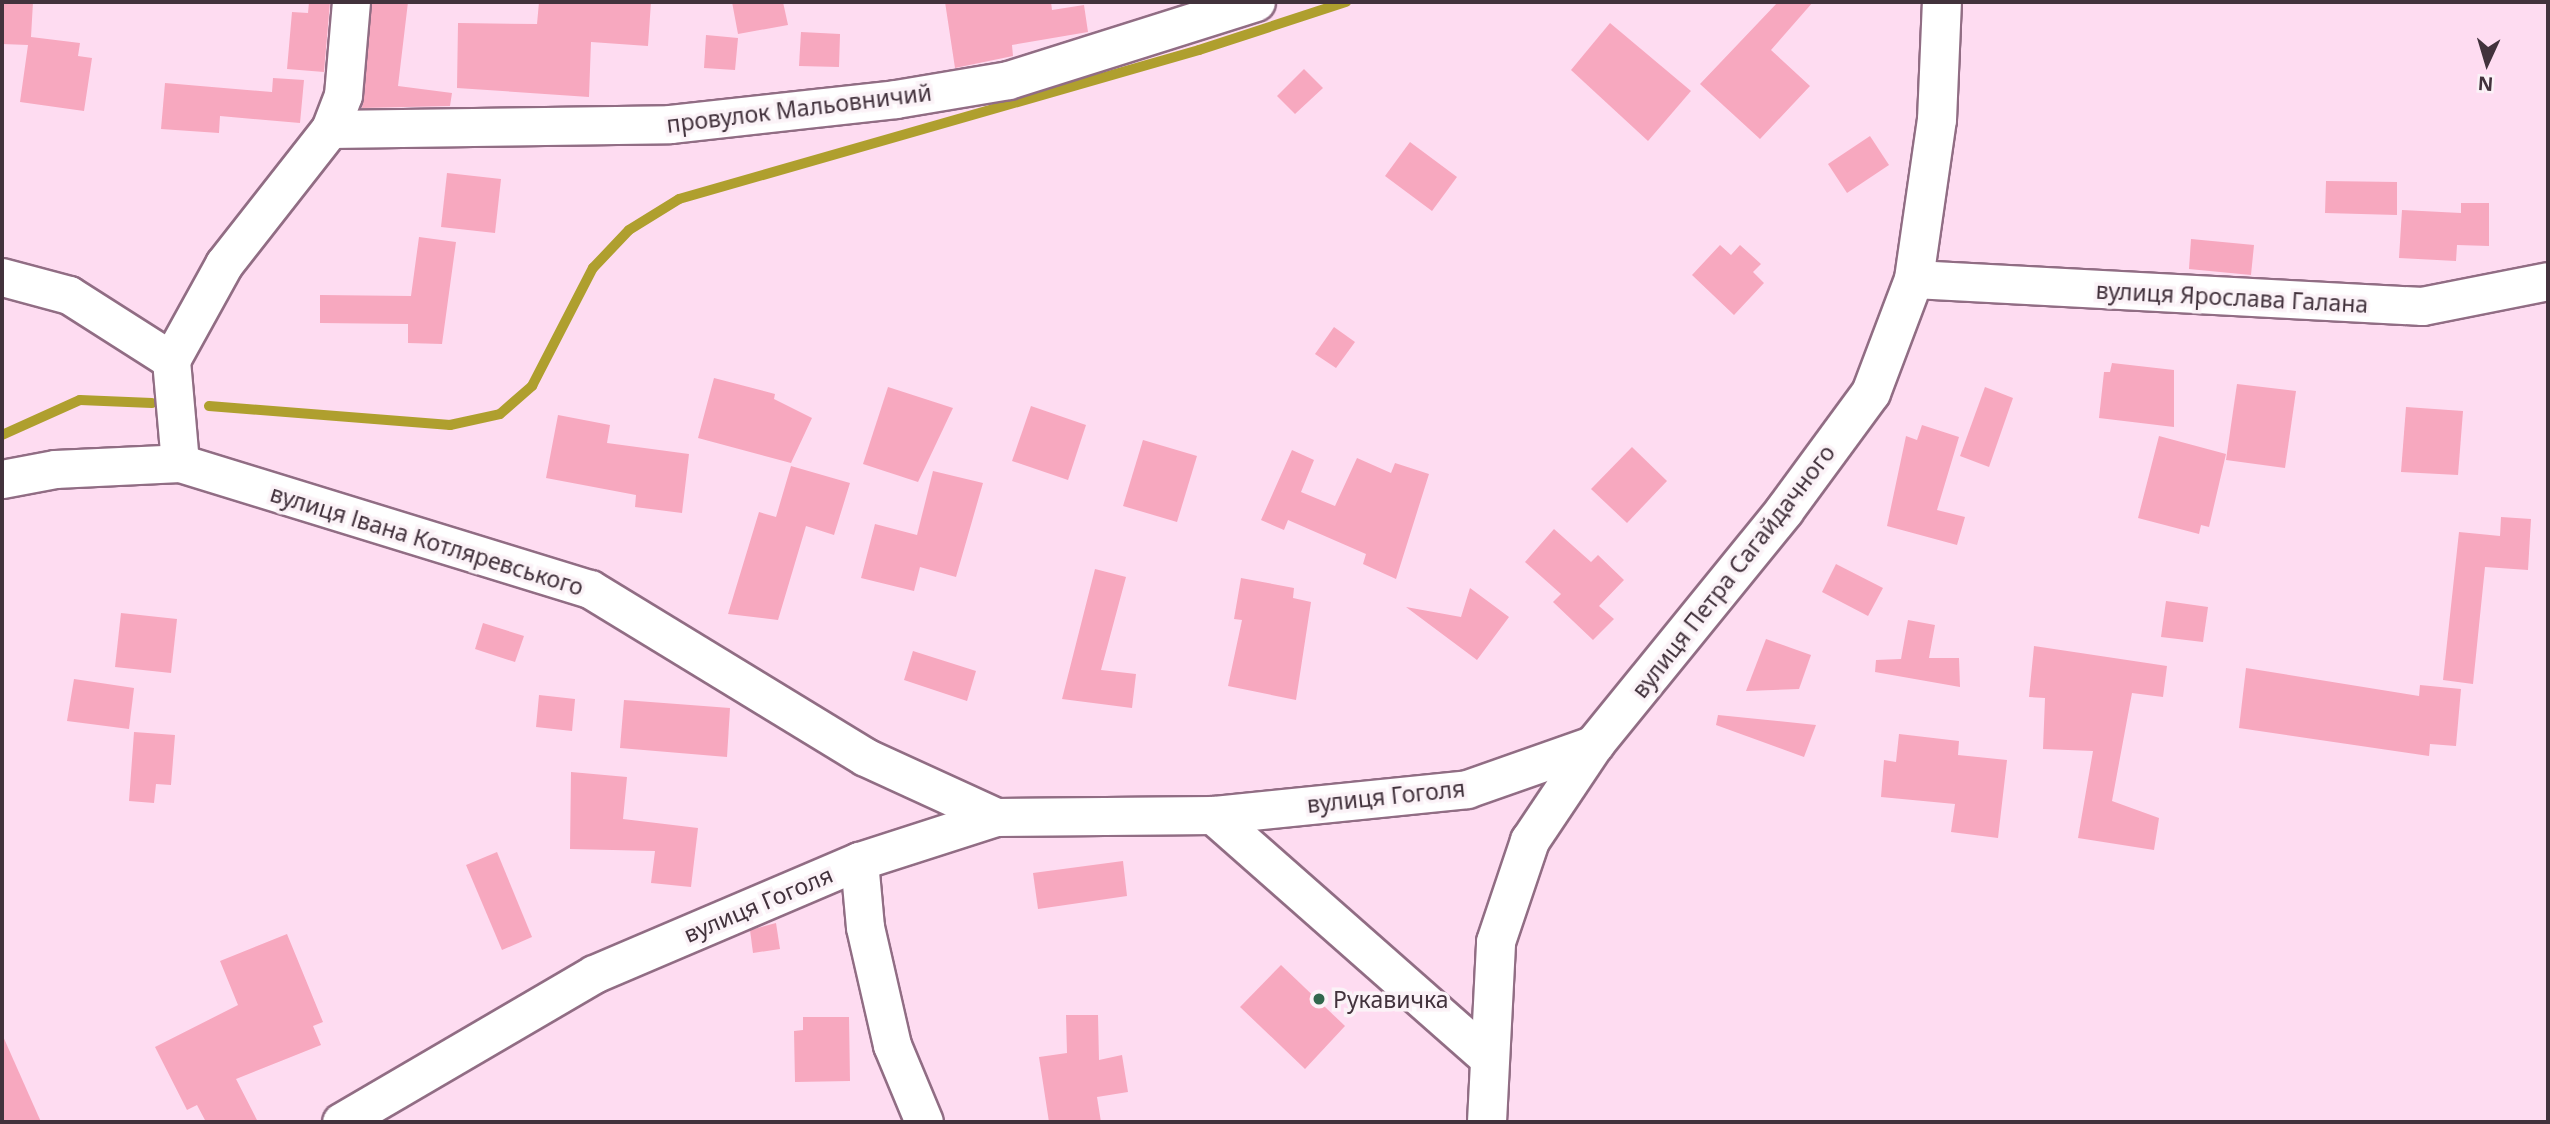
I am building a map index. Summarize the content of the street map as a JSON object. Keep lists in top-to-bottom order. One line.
{"streets":{"street":["провулок Мальовничий","вулиця Ярослава Галана","вулиця Івана Котляревського","вулиця Петра Сагайдачного","вулиця Гоголя"]},"crossings":[["вулиця Ярослава Галана","вулиця Петра Сагайдачного"],["вулиця Івана Котляревського","вулиця Гоголя"],["вулиця Петра Сагайдачного","вулиця Гоголя"]],"places":["Рукавичка"],"north":"bottom"}
